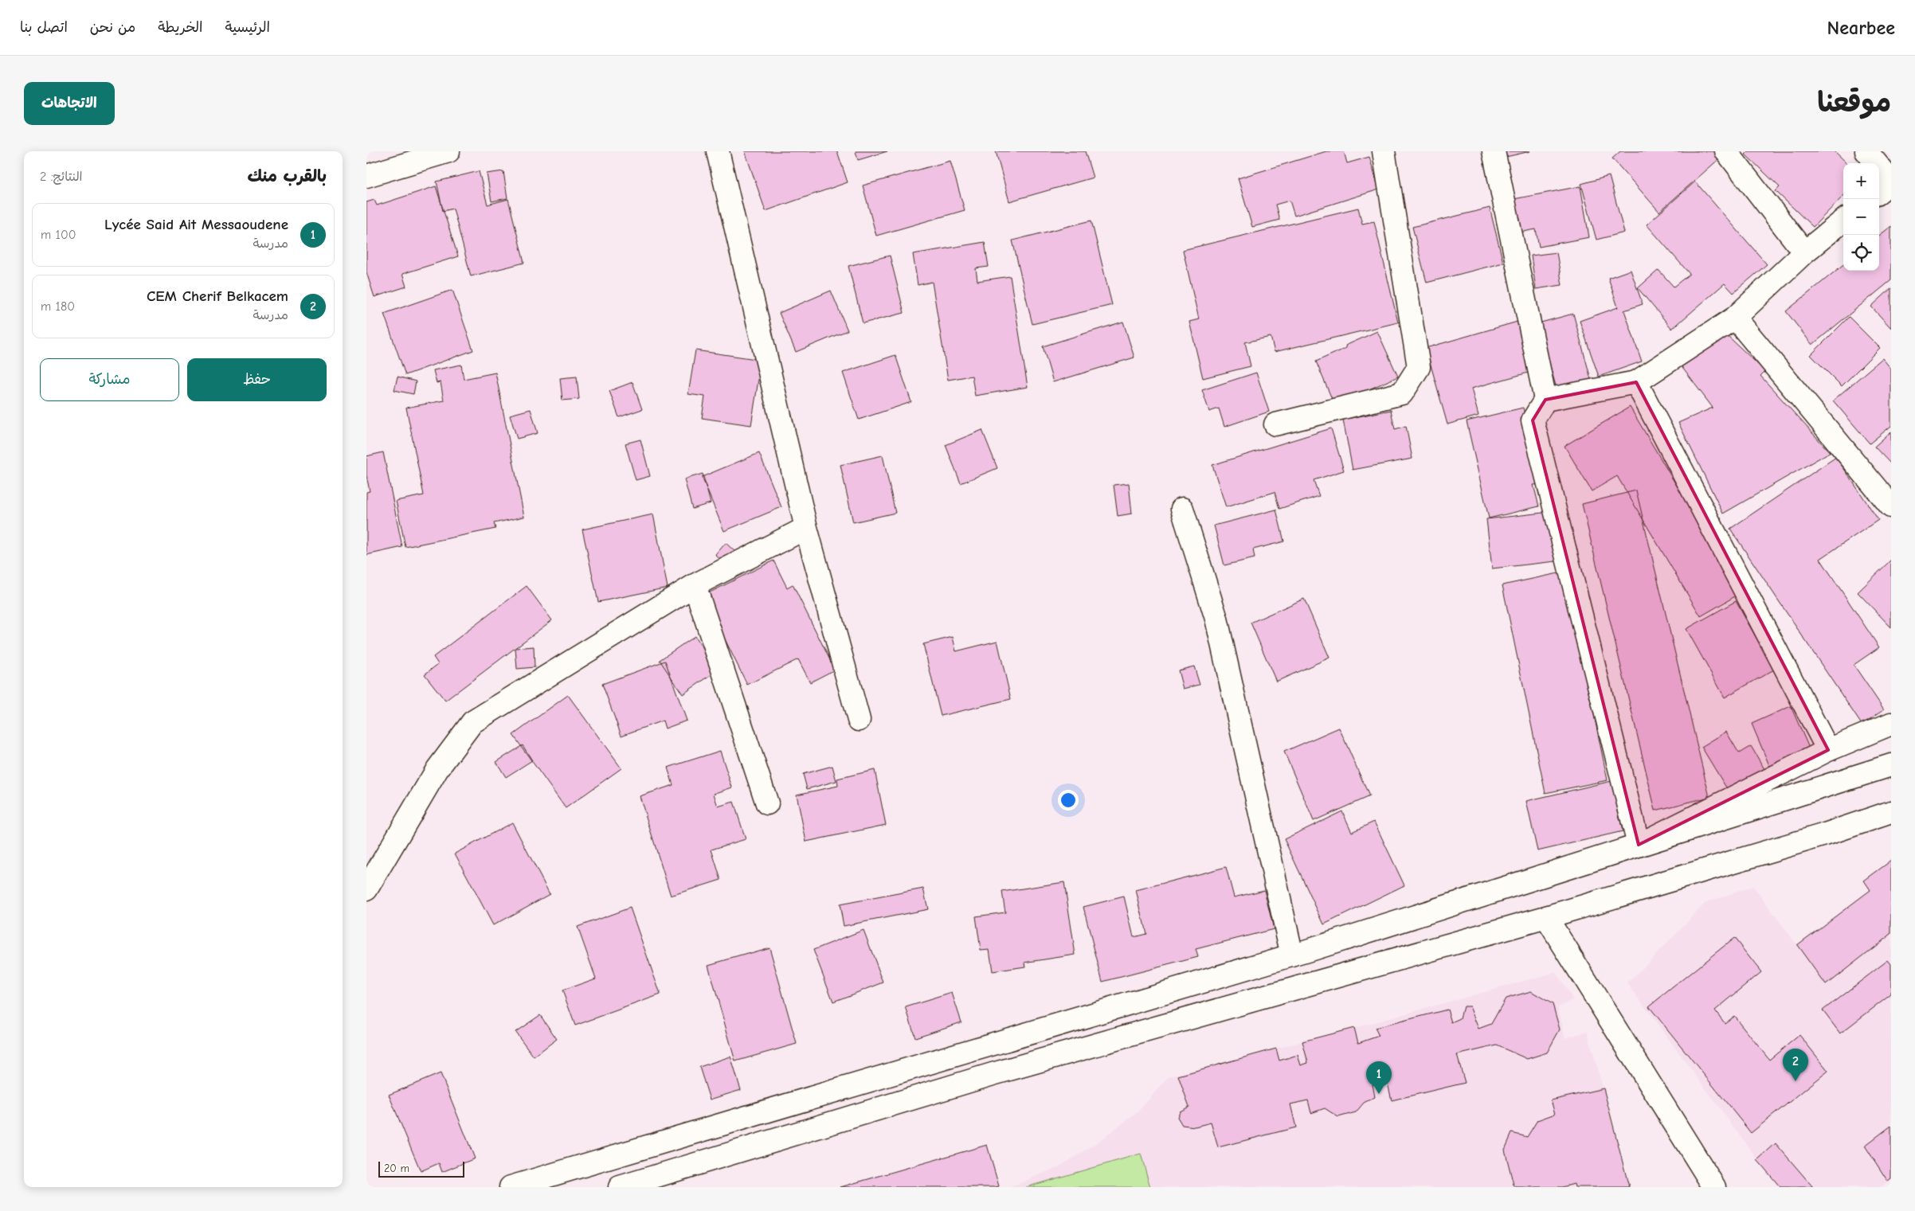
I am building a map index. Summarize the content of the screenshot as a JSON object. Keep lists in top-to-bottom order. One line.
{"scale_bar":"20 m","page":{"header":"Nearbee","nav":["الرئيسية","الخريطة","من نحن","اتصل بنا"],"title":"موقعنا","buttons":["الاتجاهات",["حفظ","مشاركة"]],"heading":["بالقرب منك","النتائج: 2"],"map_buttons":["+","−"],"list":[{"mark":"1","name":"Lycée Said Ait Messaoudene","note":"مدرسة","value":"100 m"},{"mark":"2","name":"CEM Cherif Belkacem","note":"مدرسة","value":"180 m"}],"pins":["2","1"],"scale":"20 m"}}
